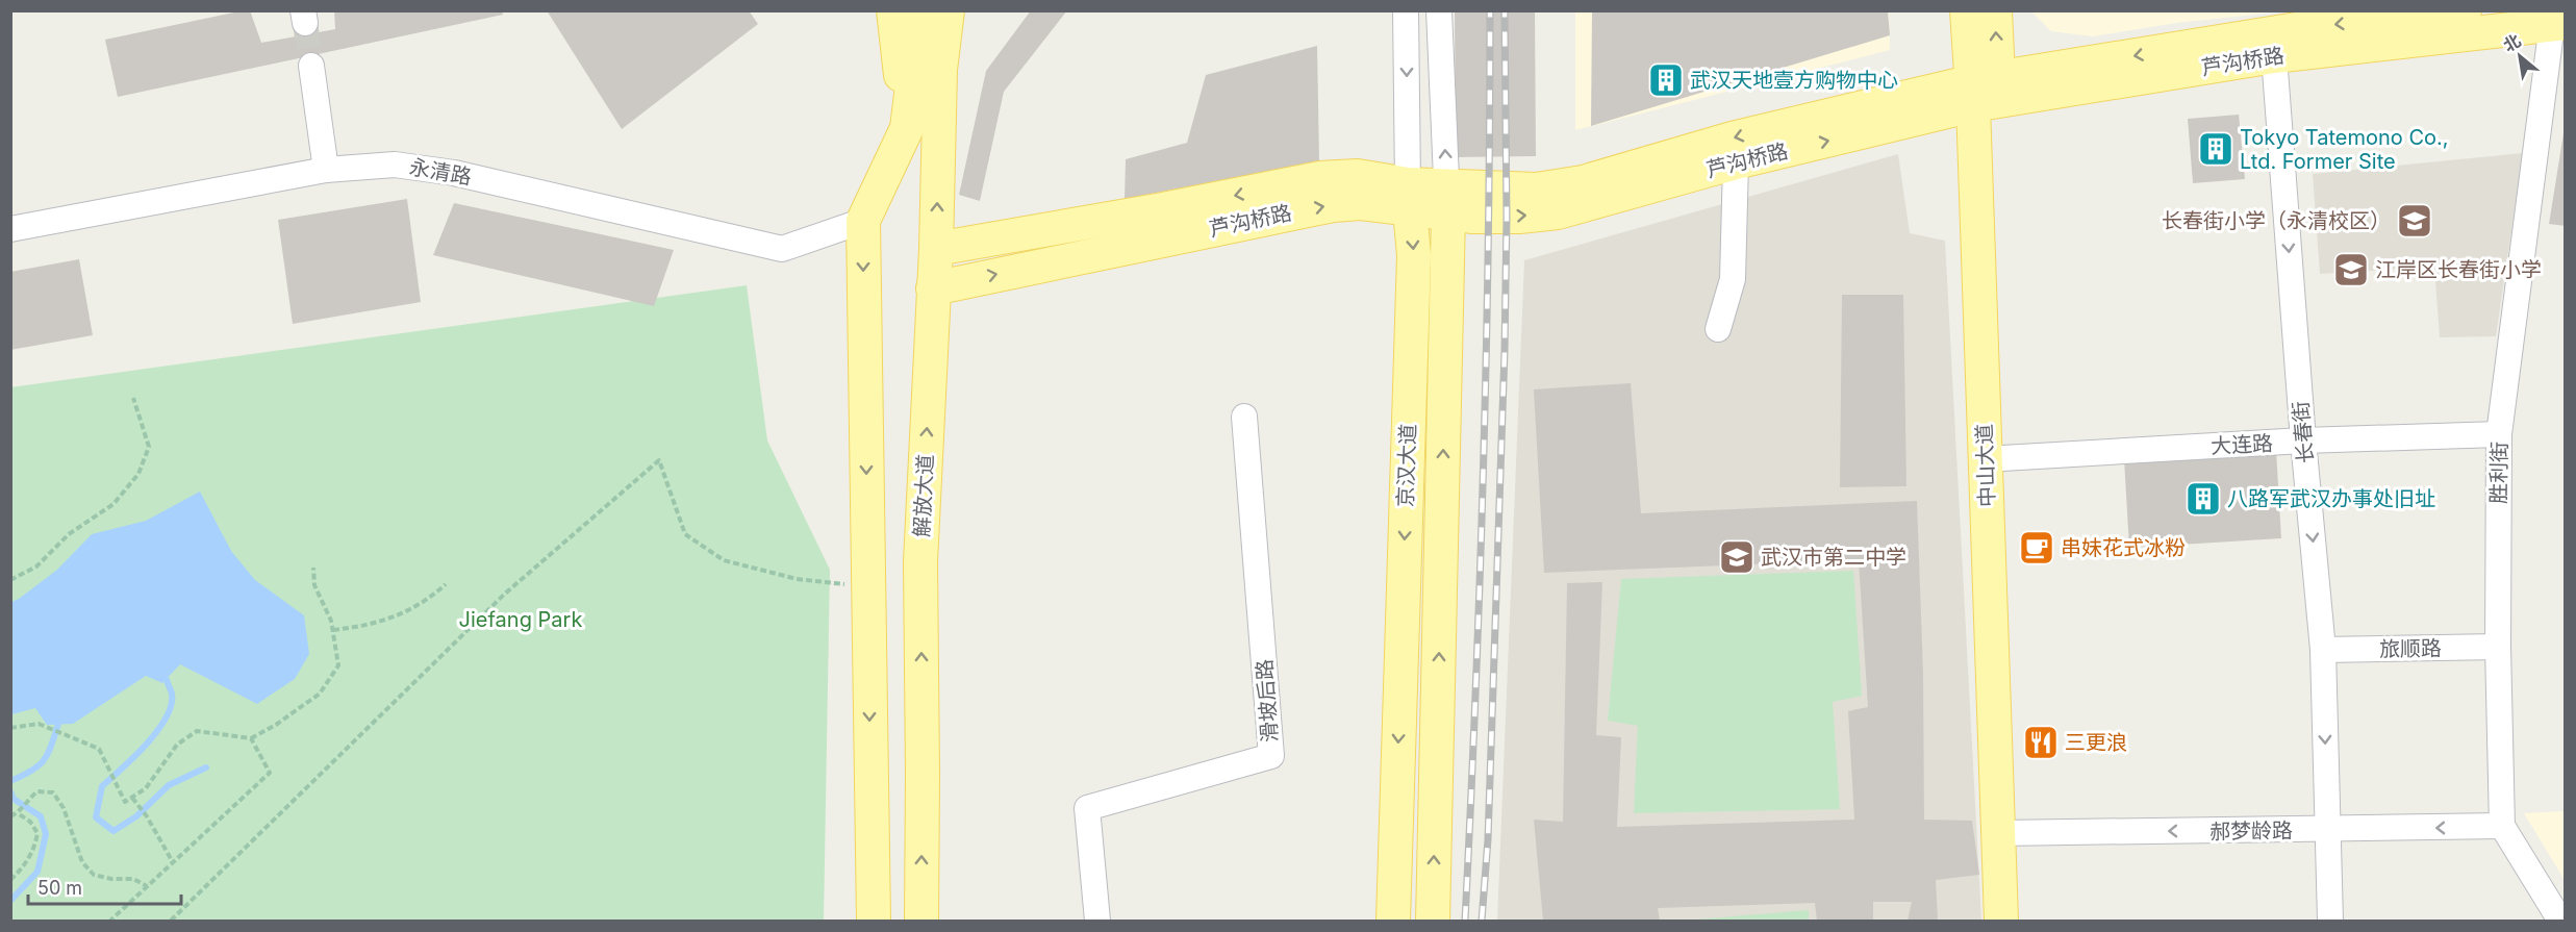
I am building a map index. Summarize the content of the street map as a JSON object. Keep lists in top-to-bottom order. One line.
{"streets":{"main road":["芦沟桥路","京汉大道","中山大道","解放大道"],"street":["永清路","长春街","大连路","胜利街","旅顺路","滑坡后路","郝梦龄路"]},"crossings":[["芦沟桥路","长春街"],["芦沟桥路","京汉大道"],["芦沟桥路","中山大道"],["芦沟桥路","胜利街"],["芦沟桥路","解放大道"],["长春街","大连路"],["长春街","旅顺路"],["长春街","郝梦龄路"],["大连路","中山大道"],["大连路","胜利街"],["中山大道","郝梦龄路"],["胜利街","旅顺路"],["胜利街","郝梦龄路"]],"one_way":["长春街","郝梦龄路"],"parks":["Jiefang Park"],"places":{"building":["武汉天地壹方购物中心","Tokyo Tatemono Co., Ltd. Former Site","八路军武汉办事处旧址"],"school or university":["长春街小学（永清校区）","江岸区长春街小学","武汉市第二中学"],"cafe":["串妹花式冰粉"],"restaurant":["三更浪"]},"scale_bar":"50 m","north":"top left"}
